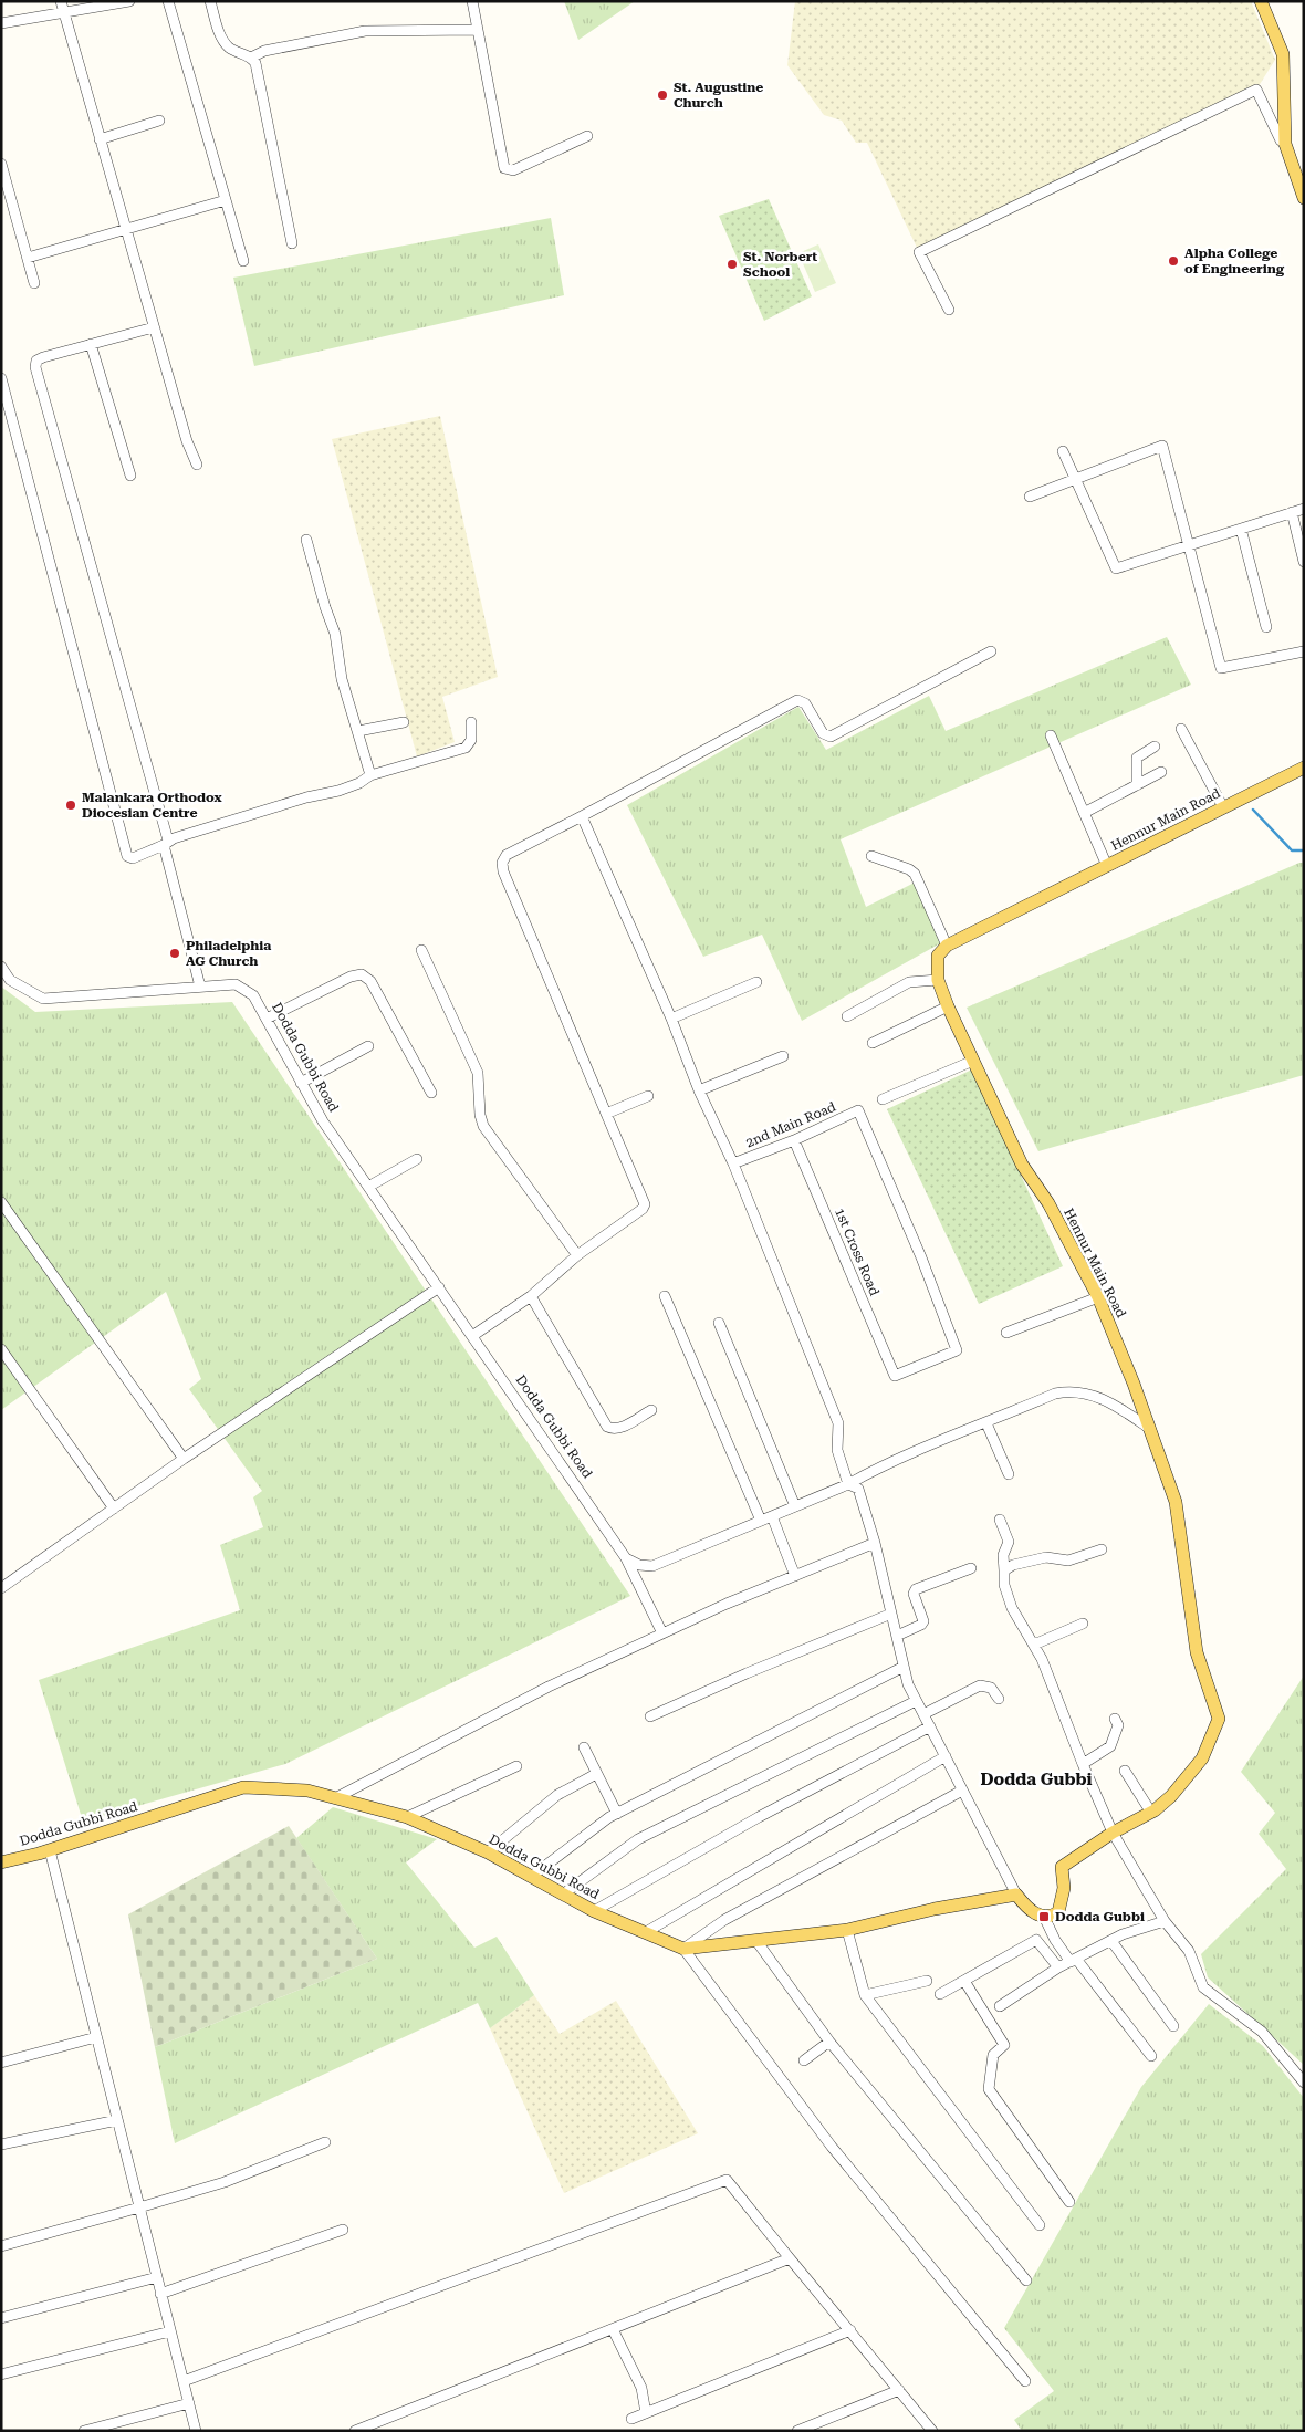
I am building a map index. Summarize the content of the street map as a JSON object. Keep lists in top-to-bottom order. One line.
{"streets":{"main road":["Hennur Main Road","Dodda Gubbi Road"],"street":["2nd Main Road","1st Cross Road"]},"crossings":[["2nd Main Road","1st Cross Road"]],"districts":["Dodda Gubbi"],"places":{"other":["St. Augustine Church","Alpha College of Engineering","St. Norbert School","Malankara Orthodox Diocesian Centre","Philadelphia AG Church"],"transit":["Dodda Gubbi"]}}
